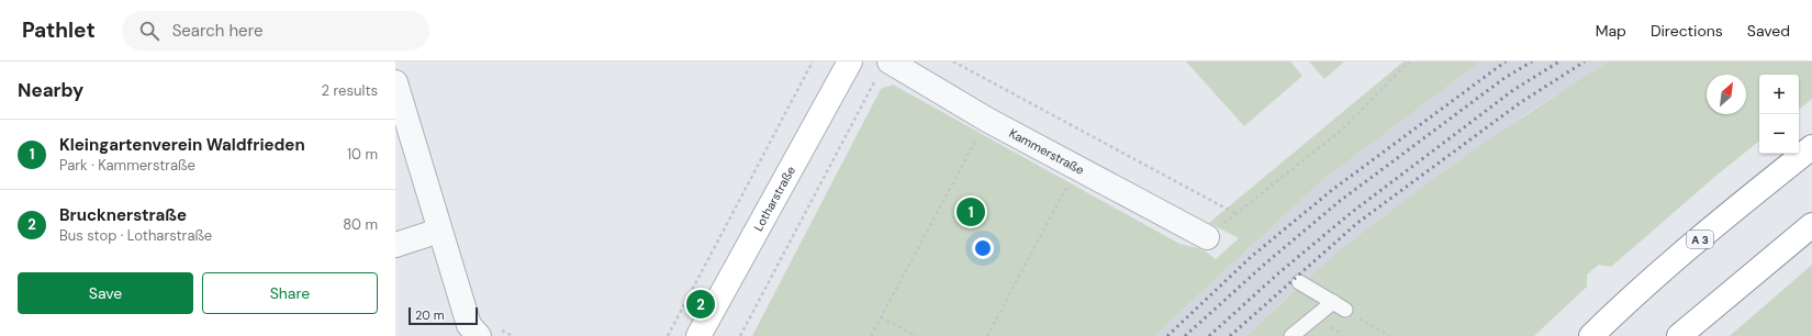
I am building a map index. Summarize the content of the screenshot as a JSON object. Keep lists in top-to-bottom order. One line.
{"streets":{"main road":["Lotharstraße","A 3"],"street":["Kammerstraße"]},"scale_bar":"20 m","north":"top right","page":{"header":"Pathlet","search":"Search here","nav":["Map","Directions","Saved"],"heading":["Nearby","2 results"],"map_buttons":["+","−"],"list":[{"mark":"1","name":"Kleingartenverein Waldfrieden","note":"Park · Kammerstraße","value":"10 m"},{"mark":"2","name":"Brucknerstraße","note":"Bus stop · Lotharstraße","value":"80 m"}],"pins":["1","2"],"buttons":["Save","Share"],"scale":"20 m"}}
